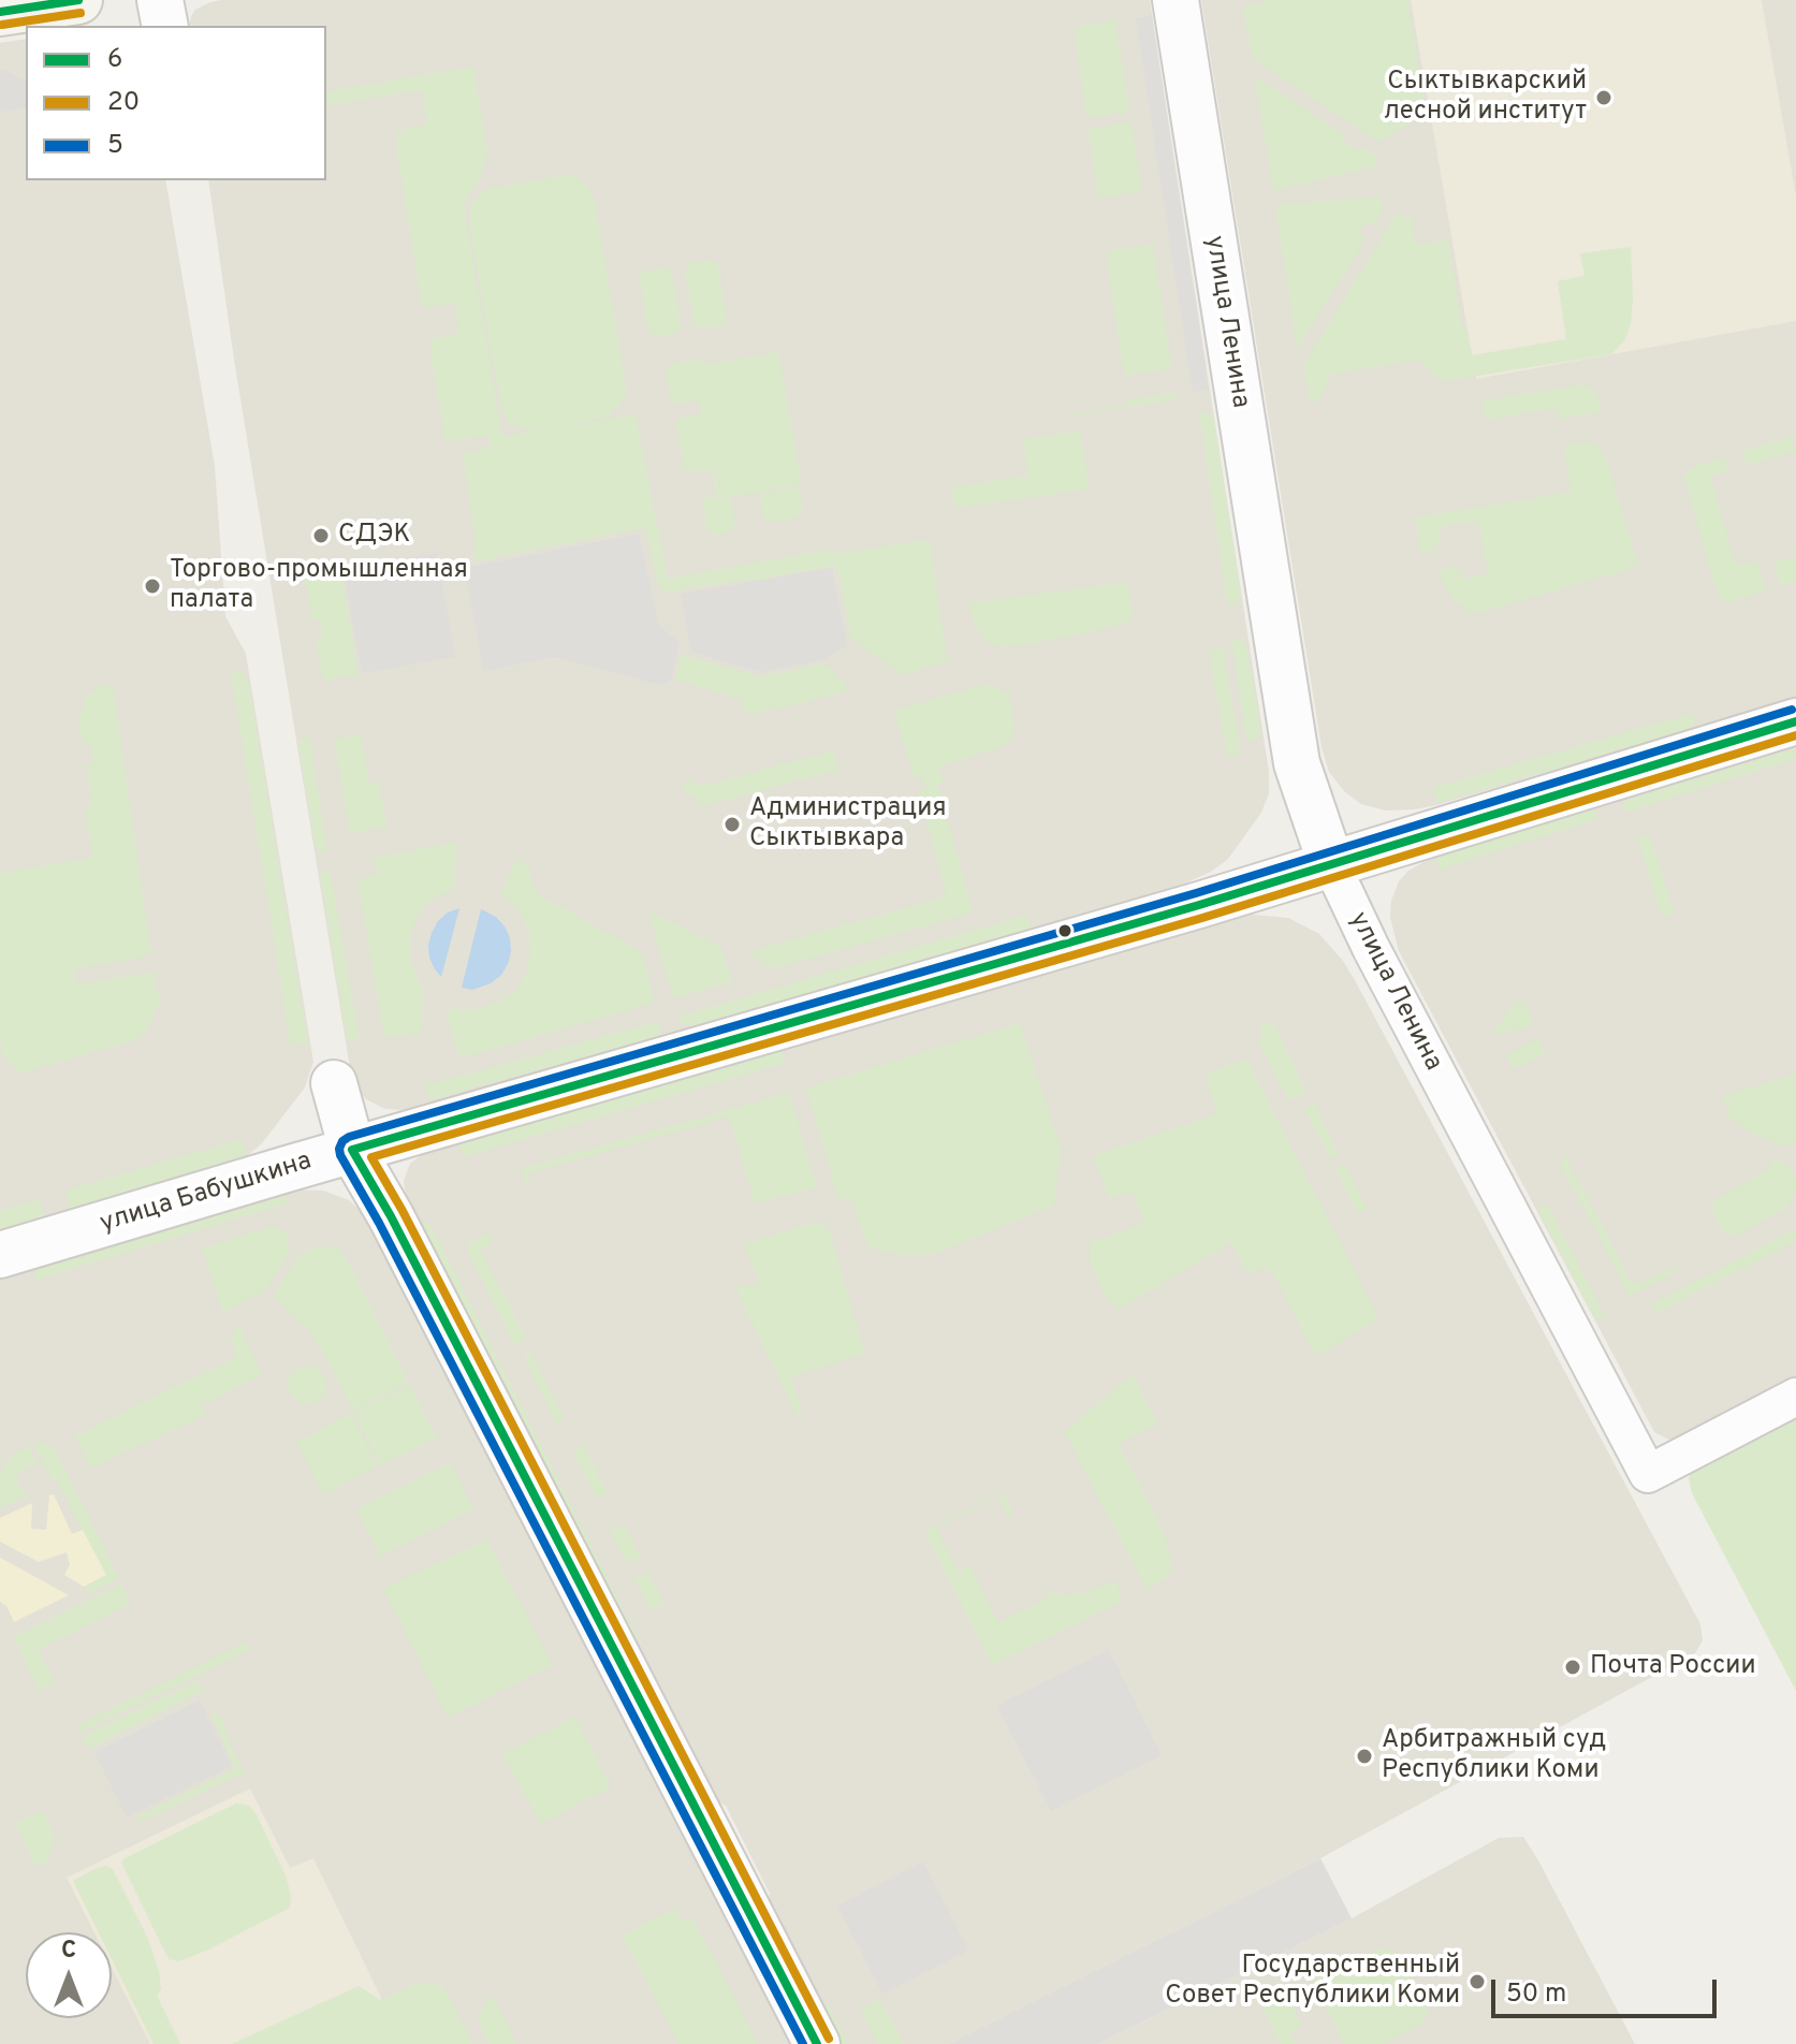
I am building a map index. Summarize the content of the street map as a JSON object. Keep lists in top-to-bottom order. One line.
{"streets":{"street":["улица Ленина","улица Бабушкина"]},"crossings":[["улица Ленина","улица Бабушкина"]],"places":["Сыктывкарский лесной институт","СДЭК","Торгово-промышленная палата","Администрация Сыктывкара","Почта России","Арбитражный суд Республики Коми","Государственный Совет Республики Коми"],"lines":["transit line 6","transit line 20","transit line 5"],"legend":["6","20","5"],"scale_bar":"50 m","north":"top"}
